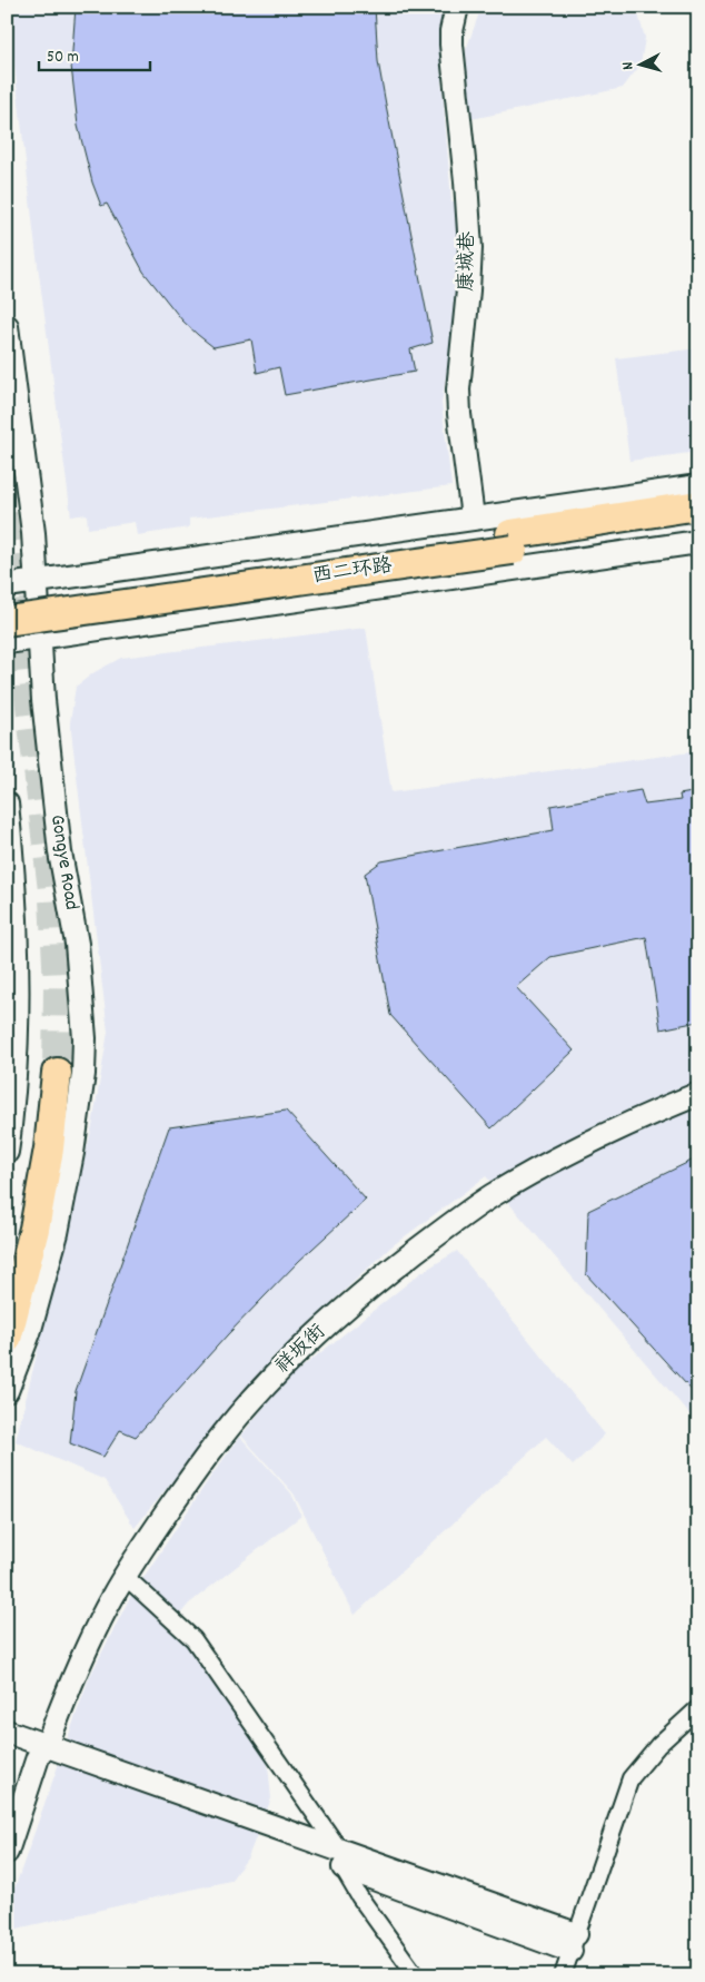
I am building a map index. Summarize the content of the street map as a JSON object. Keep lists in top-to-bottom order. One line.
{"streets":{"highway":["西二环路"],"main road":["康城巷","Gongye Road","祥坂街"]},"scale_bar":"50 m","north":"left"}
